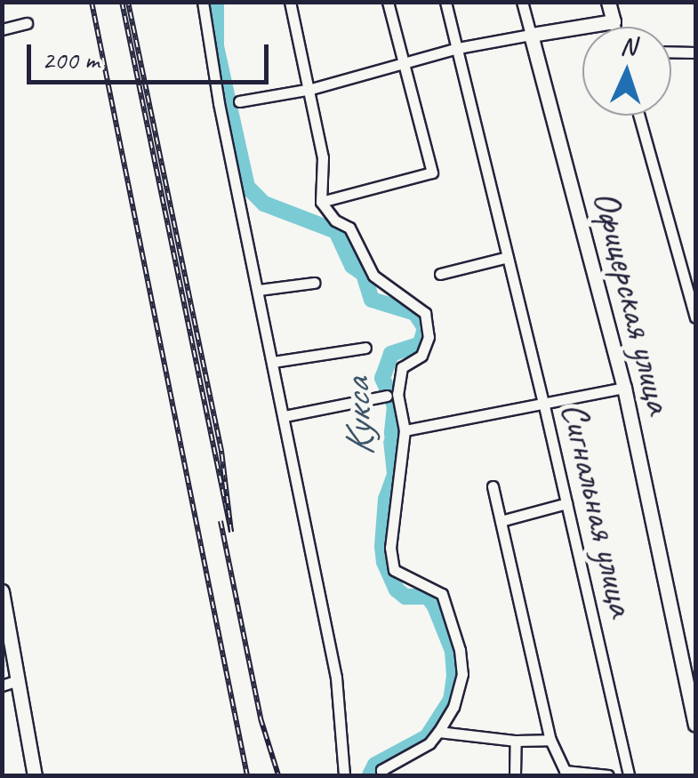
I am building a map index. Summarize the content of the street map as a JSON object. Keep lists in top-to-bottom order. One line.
{"streets":{"street":["Офицерская улица","Сигнальная улица"]},"water":["Кукса"],"scale_bar":"200 m","north":"top"}
